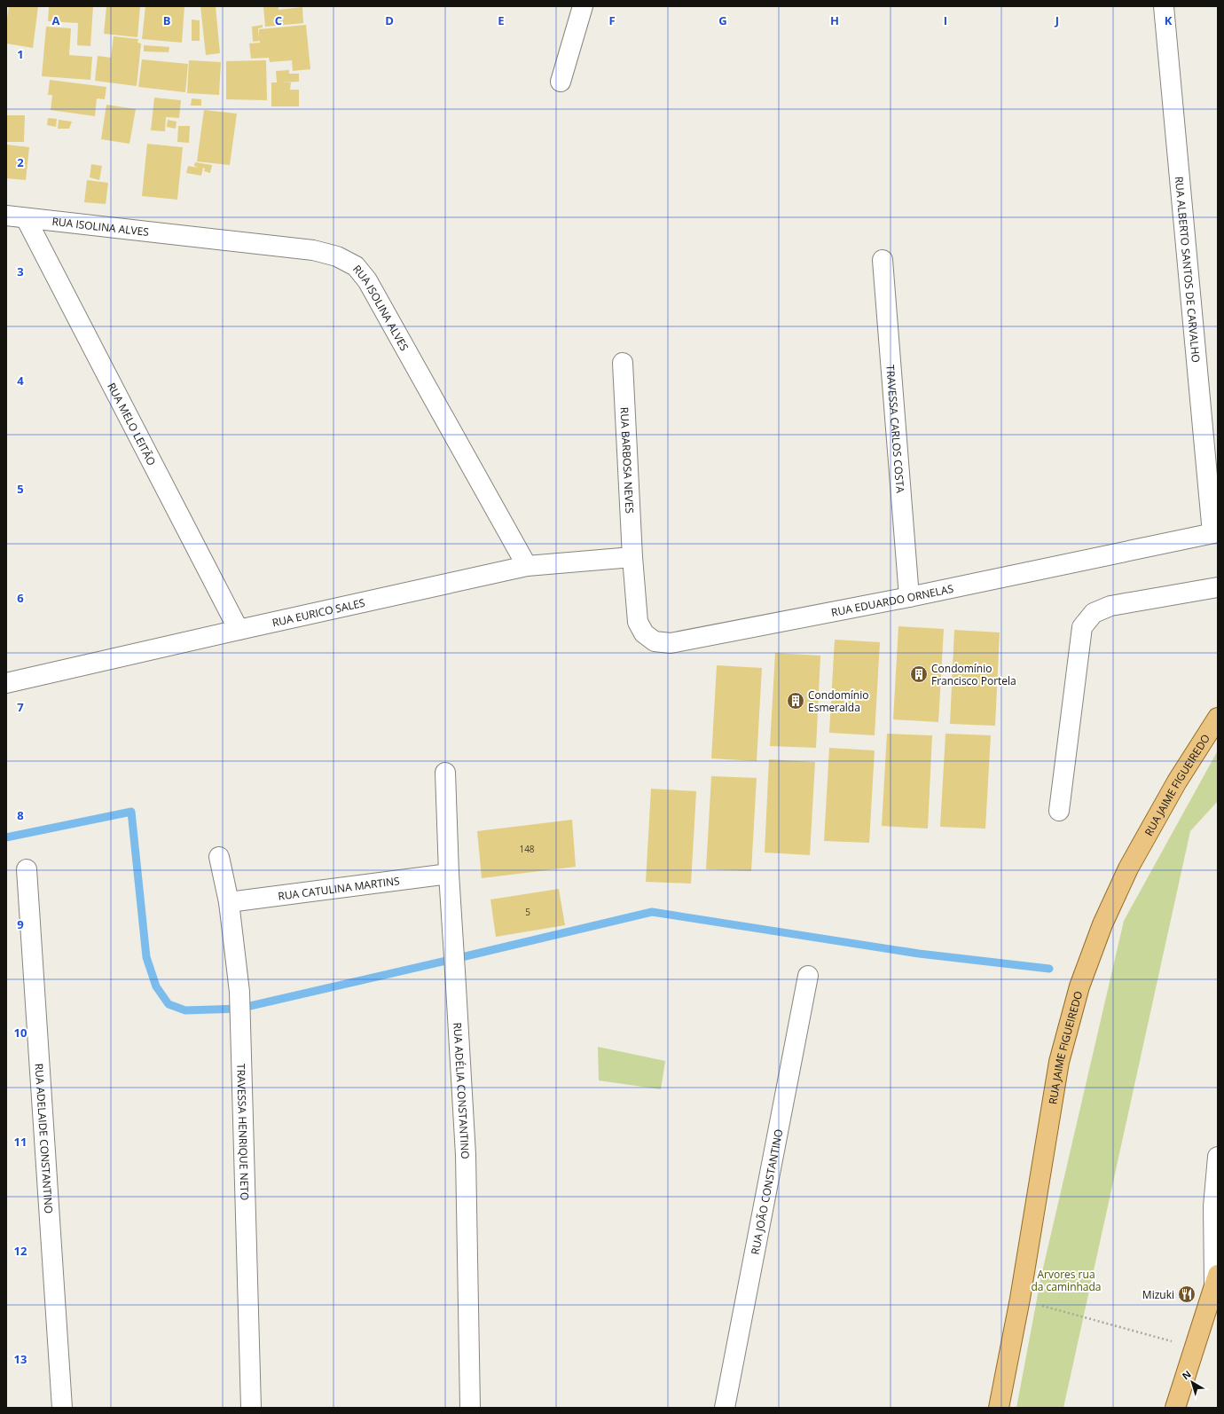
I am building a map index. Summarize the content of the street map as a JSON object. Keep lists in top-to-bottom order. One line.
{"streets":{"main road":["RUA JAIME FIGUEIREDO"],"street":["RUA ISOLINA ALVES","RUA ALBERTO SANTOS DE CARVALHO","RUA MELO LEITÃO","TRAVESSA CARLOS COSTA","RUA BARBOSA NEVES","RUA EDUARDO ORNELAS","RUA EURICO SALES","RUA CATULINA MARTINS","RUA ADÉLIA CONSTANTINO","TRAVESSA HENRIQUE NETO","RUA ADELAIDE CONSTANTINO","RUA JOÃO CONSTANTINO"]},"crossings":[["RUA ISOLINA ALVES","RUA MELO LEITÃO"],["RUA ISOLINA ALVES","RUA EURICO SALES"],["RUA ALBERTO SANTOS DE CARVALHO","RUA EDUARDO ORNELAS"],["RUA MELO LEITÃO","RUA EURICO SALES"],["TRAVESSA CARLOS COSTA","RUA EDUARDO ORNELAS"],["RUA BARBOSA NEVES","RUA EDUARDO ORNELAS"],["RUA BARBOSA NEVES","RUA EURICO SALES"],["RUA EDUARDO ORNELAS","RUA EURICO SALES"],["RUA CATULINA MARTINS","RUA ADÉLIA CONSTANTINO"],["RUA CATULINA MARTINS","TRAVESSA HENRIQUE NETO"]],"parks":["Arvores rua da caminhada"],"places":{"building":["Condomínio Francisco Portela","Condomínio Esmeralda"],"restaurant":["Mizuki"]},"house_numbers":["148","5"],"north":"top left","grid":{"columns":["A","B","C","D","E","F","G","H","I","J","K"],"rows":["1","2","3","4","5","6","7","8","9","10","11","12","13"]}}
